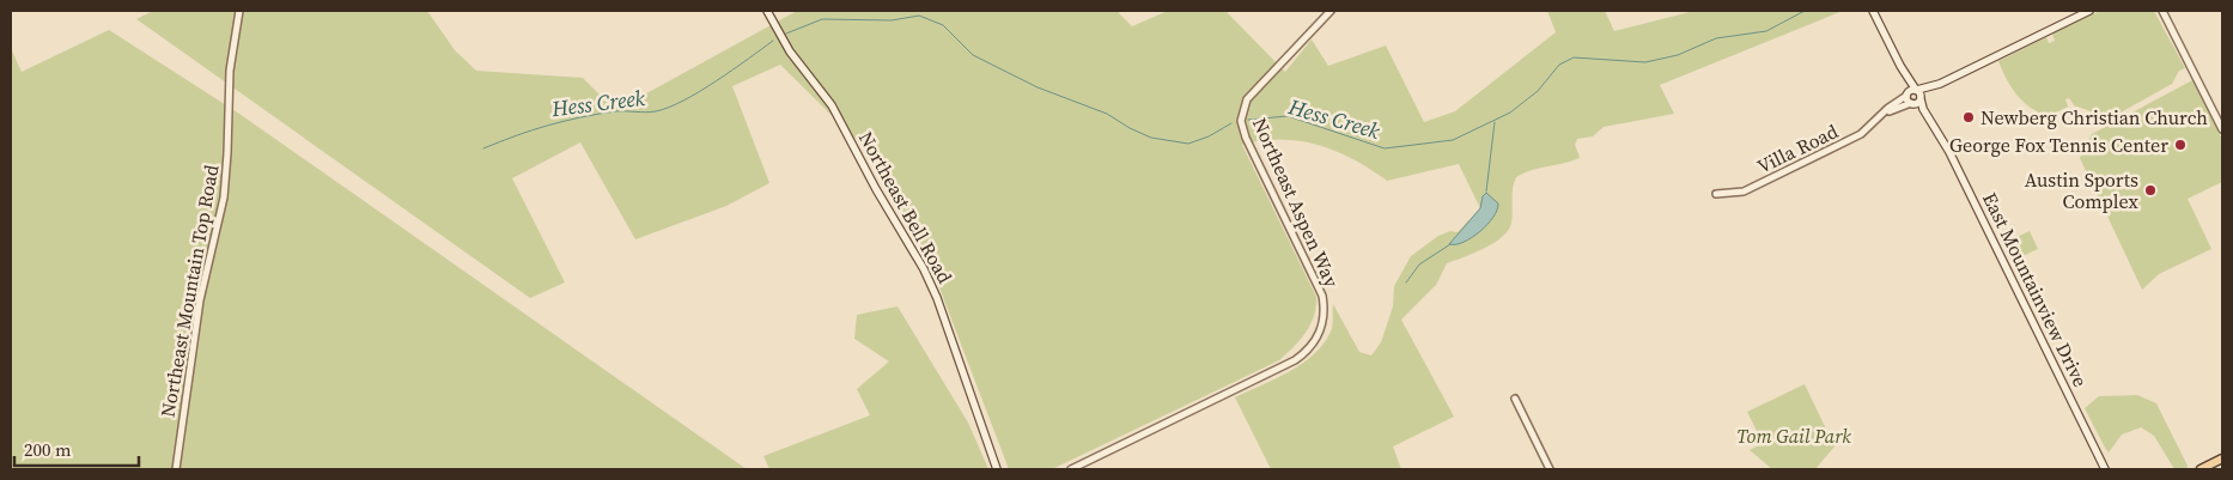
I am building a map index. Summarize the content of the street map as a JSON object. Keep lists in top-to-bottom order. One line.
{"streets":{"main road":["Northeast Bell Road","East Mountainview Drive"],"street":["Villa Road","Northeast Aspen Way","Northeast Mountain Top Road"]},"crossings":[["Villa Road","East Mountainview Drive"]],"water":["Hess Creek"],"parks":["Tom Gail Park"],"places":["Newberg Christian Church","George Fox Tennis Center","Austin Sports Complex"],"scale_bar":"200 m"}
